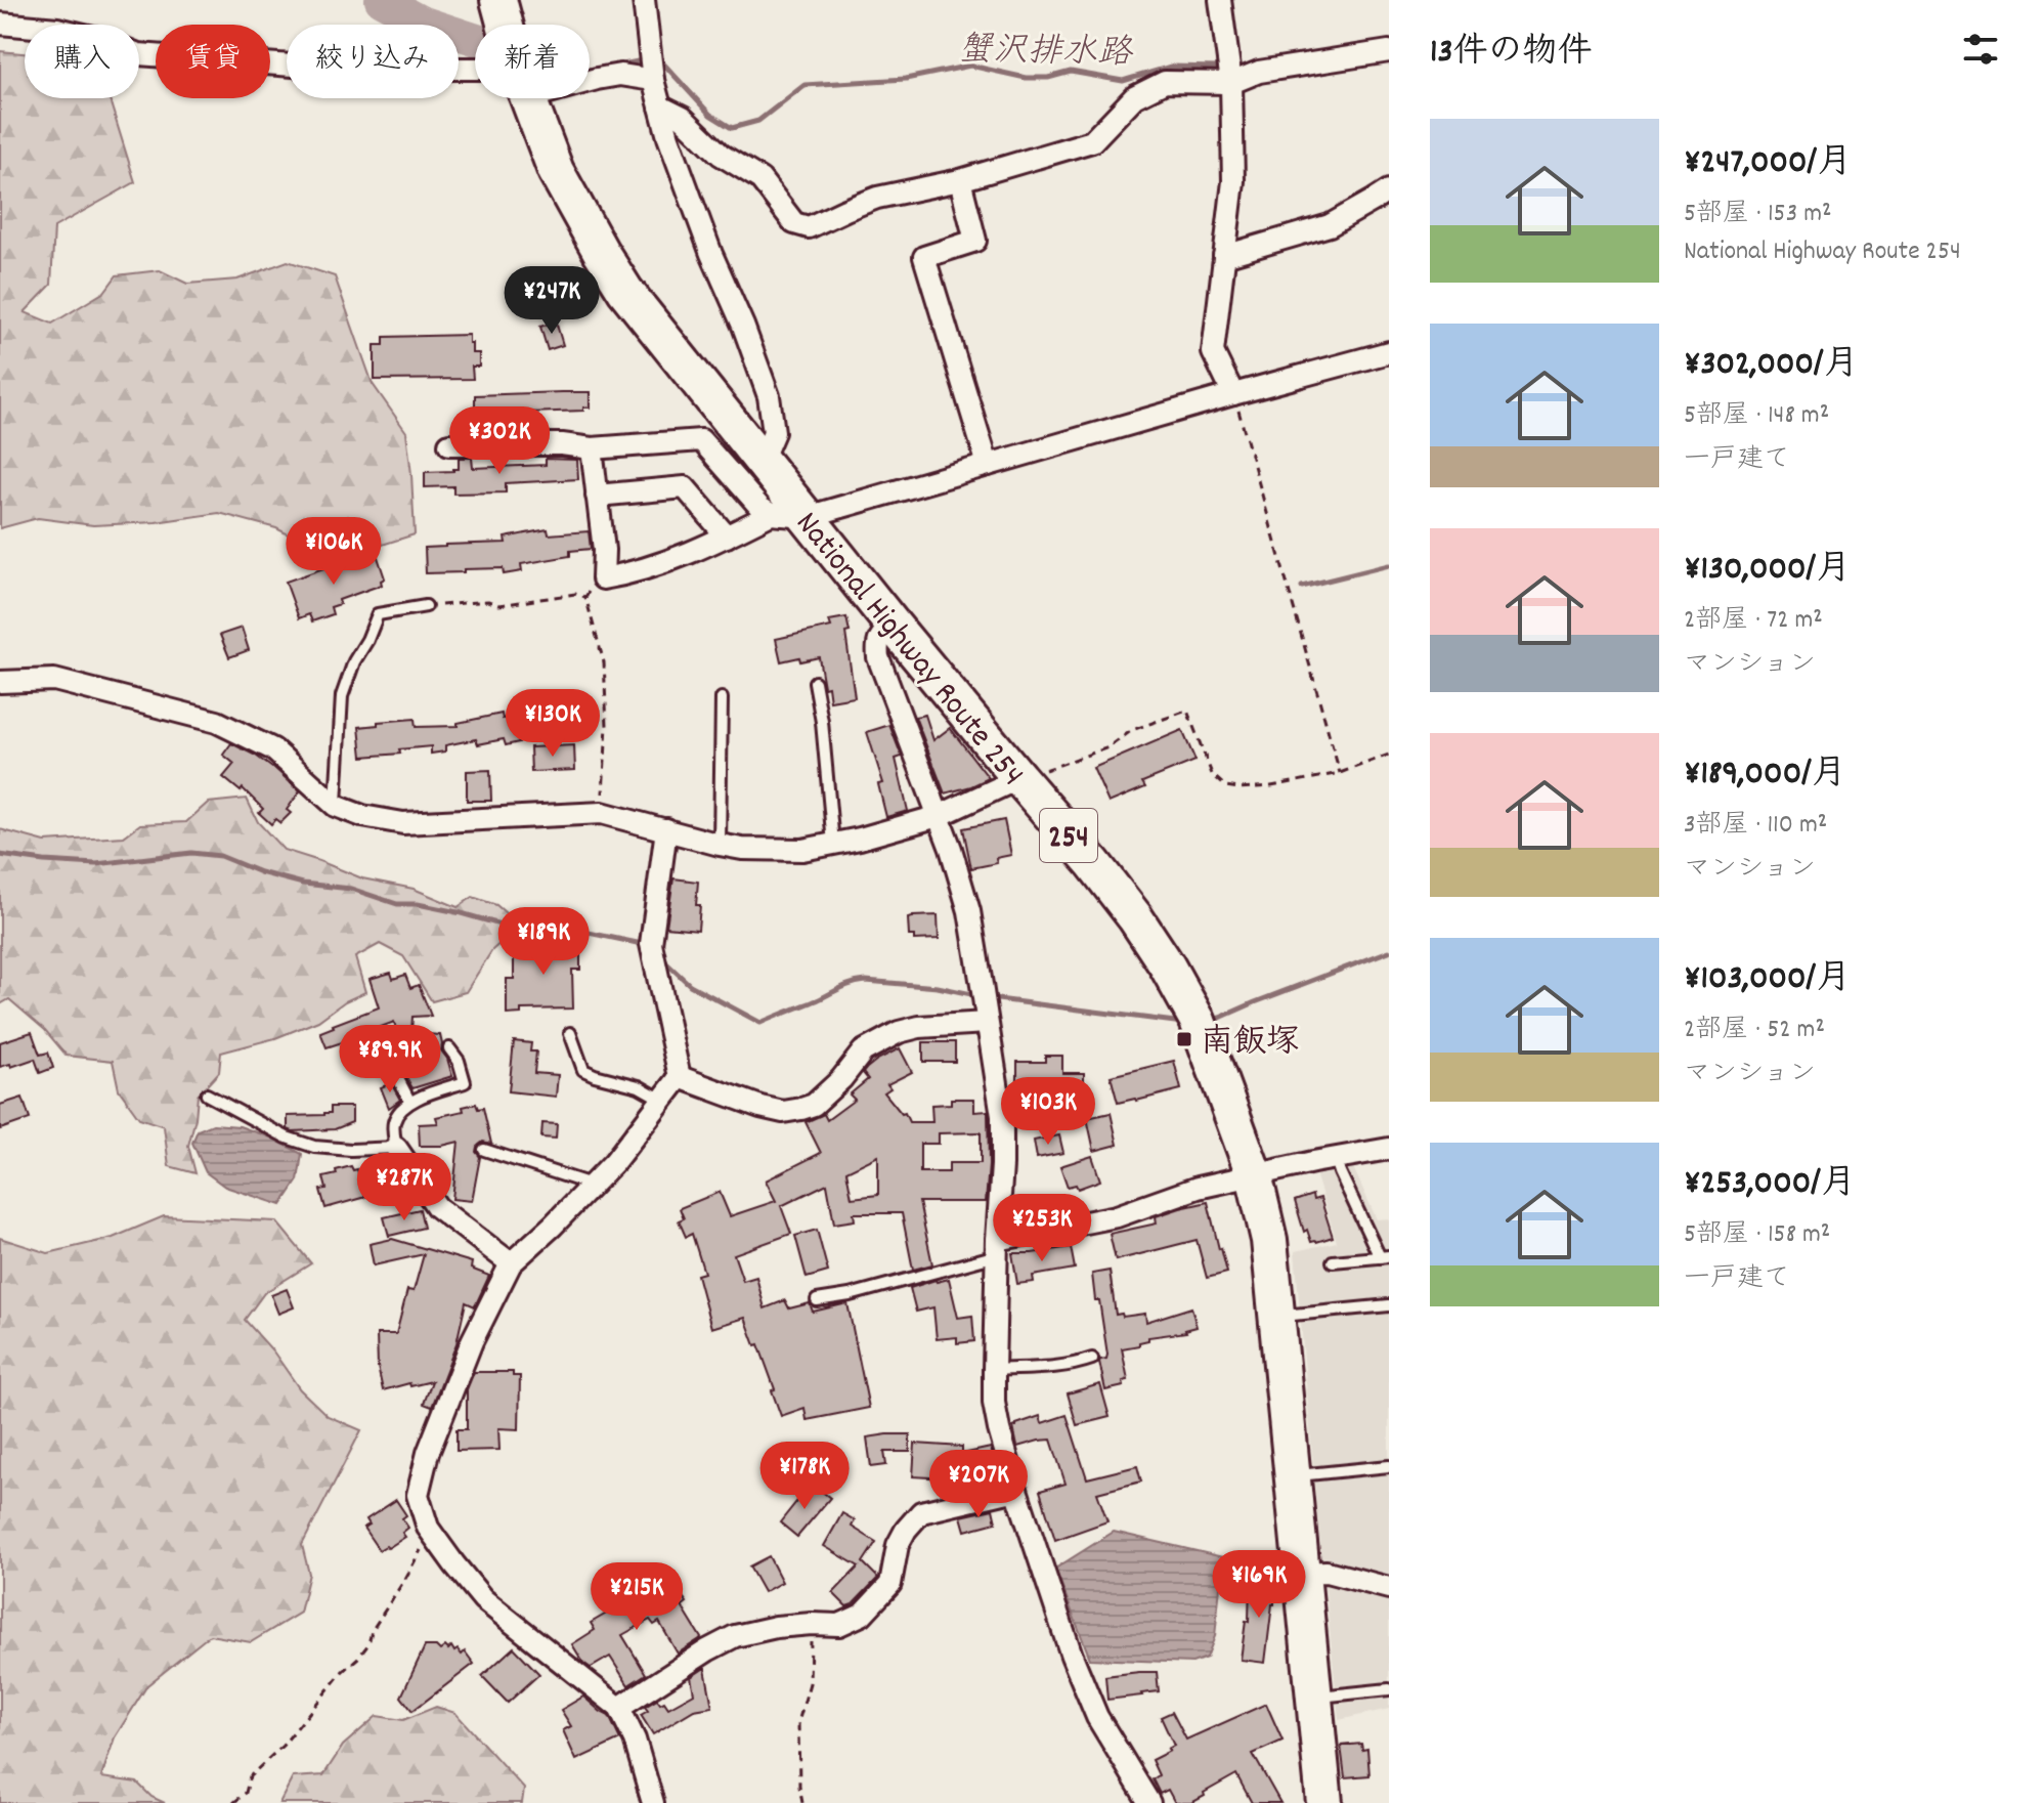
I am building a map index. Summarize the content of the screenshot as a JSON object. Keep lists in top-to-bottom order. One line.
{"streets":{"highway":["National Highway Route 254","254"]},"water":["蟹沢排水路"],"places":{"transit":["南飯塚"]},"page":{"heading":"13件の物件","chip":["購入","賃貸","絞り込み","新着"],"list":[{"name":"¥247,000/月","note":"5部屋 · 153 m² · National Highway Route 254"},{"name":"¥302,000/月","note":"5部屋 · 148 m² · 一戸建て"},{"name":"¥130,000/月","note":"2部屋 · 72 m² · マンション"},{"name":"¥189,000/月","note":"3部屋 · 110 m² · マンション"},{"name":"¥103,000/月","note":"2部屋 · 52 m² · マンション"},{"name":"¥253,000/月","note":"5部屋 · 158 m² · 一戸建て"}],"price":["¥247K","¥302K","¥106K","¥130K","¥189K","¥89.9K","¥103K","¥287K","¥253K","¥178K","¥207K","¥169K","¥215K"]}}
